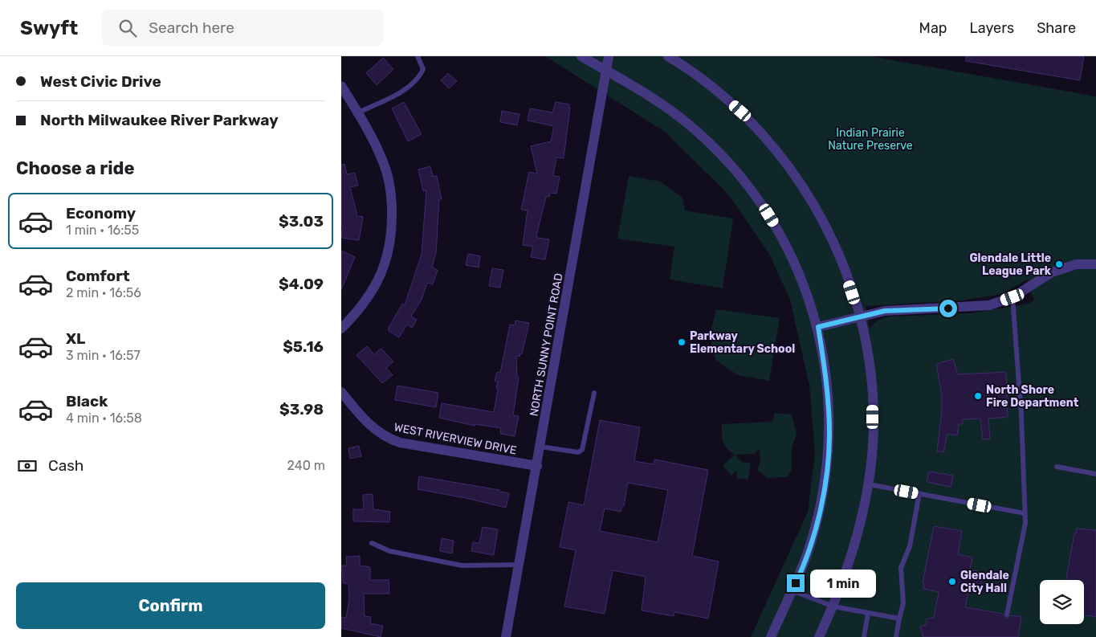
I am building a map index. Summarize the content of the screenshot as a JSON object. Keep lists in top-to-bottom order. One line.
{"streets":{"street":["NORTH SUNNY POINT ROAD","WEST RIVERVIEW DRIVE"]},"crossings":[["NORTH SUNNY POINT ROAD","WEST RIVERVIEW DRIVE"]],"parks":["Indian Prairie Nature Preserve"],"places":["Glendale Little League Park","Parkway Elementary School","North Shore Fire Department","Glendale City Hall"],"page":{"header":"Swyft","search":"Search here","nav":["Map","Layers","Share"],"banner":["West Civic Drive","North Milwaukee River Parkway"],"heading":"Choose a ride","list":[{"name":"Economy","note":"1 min · 16:55","value":"$3.03"},{"name":"Comfort","note":"2 min · 16:56","value":"$4.09"},{"name":"XL","note":"3 min · 16:57","value":"$5.16"},{"name":"Black","note":"4 min · 16:58","value":"$3.98"}],"pay":["Cash","240 m"],"bubble":"1 min","buttons":"Confirm"}}
